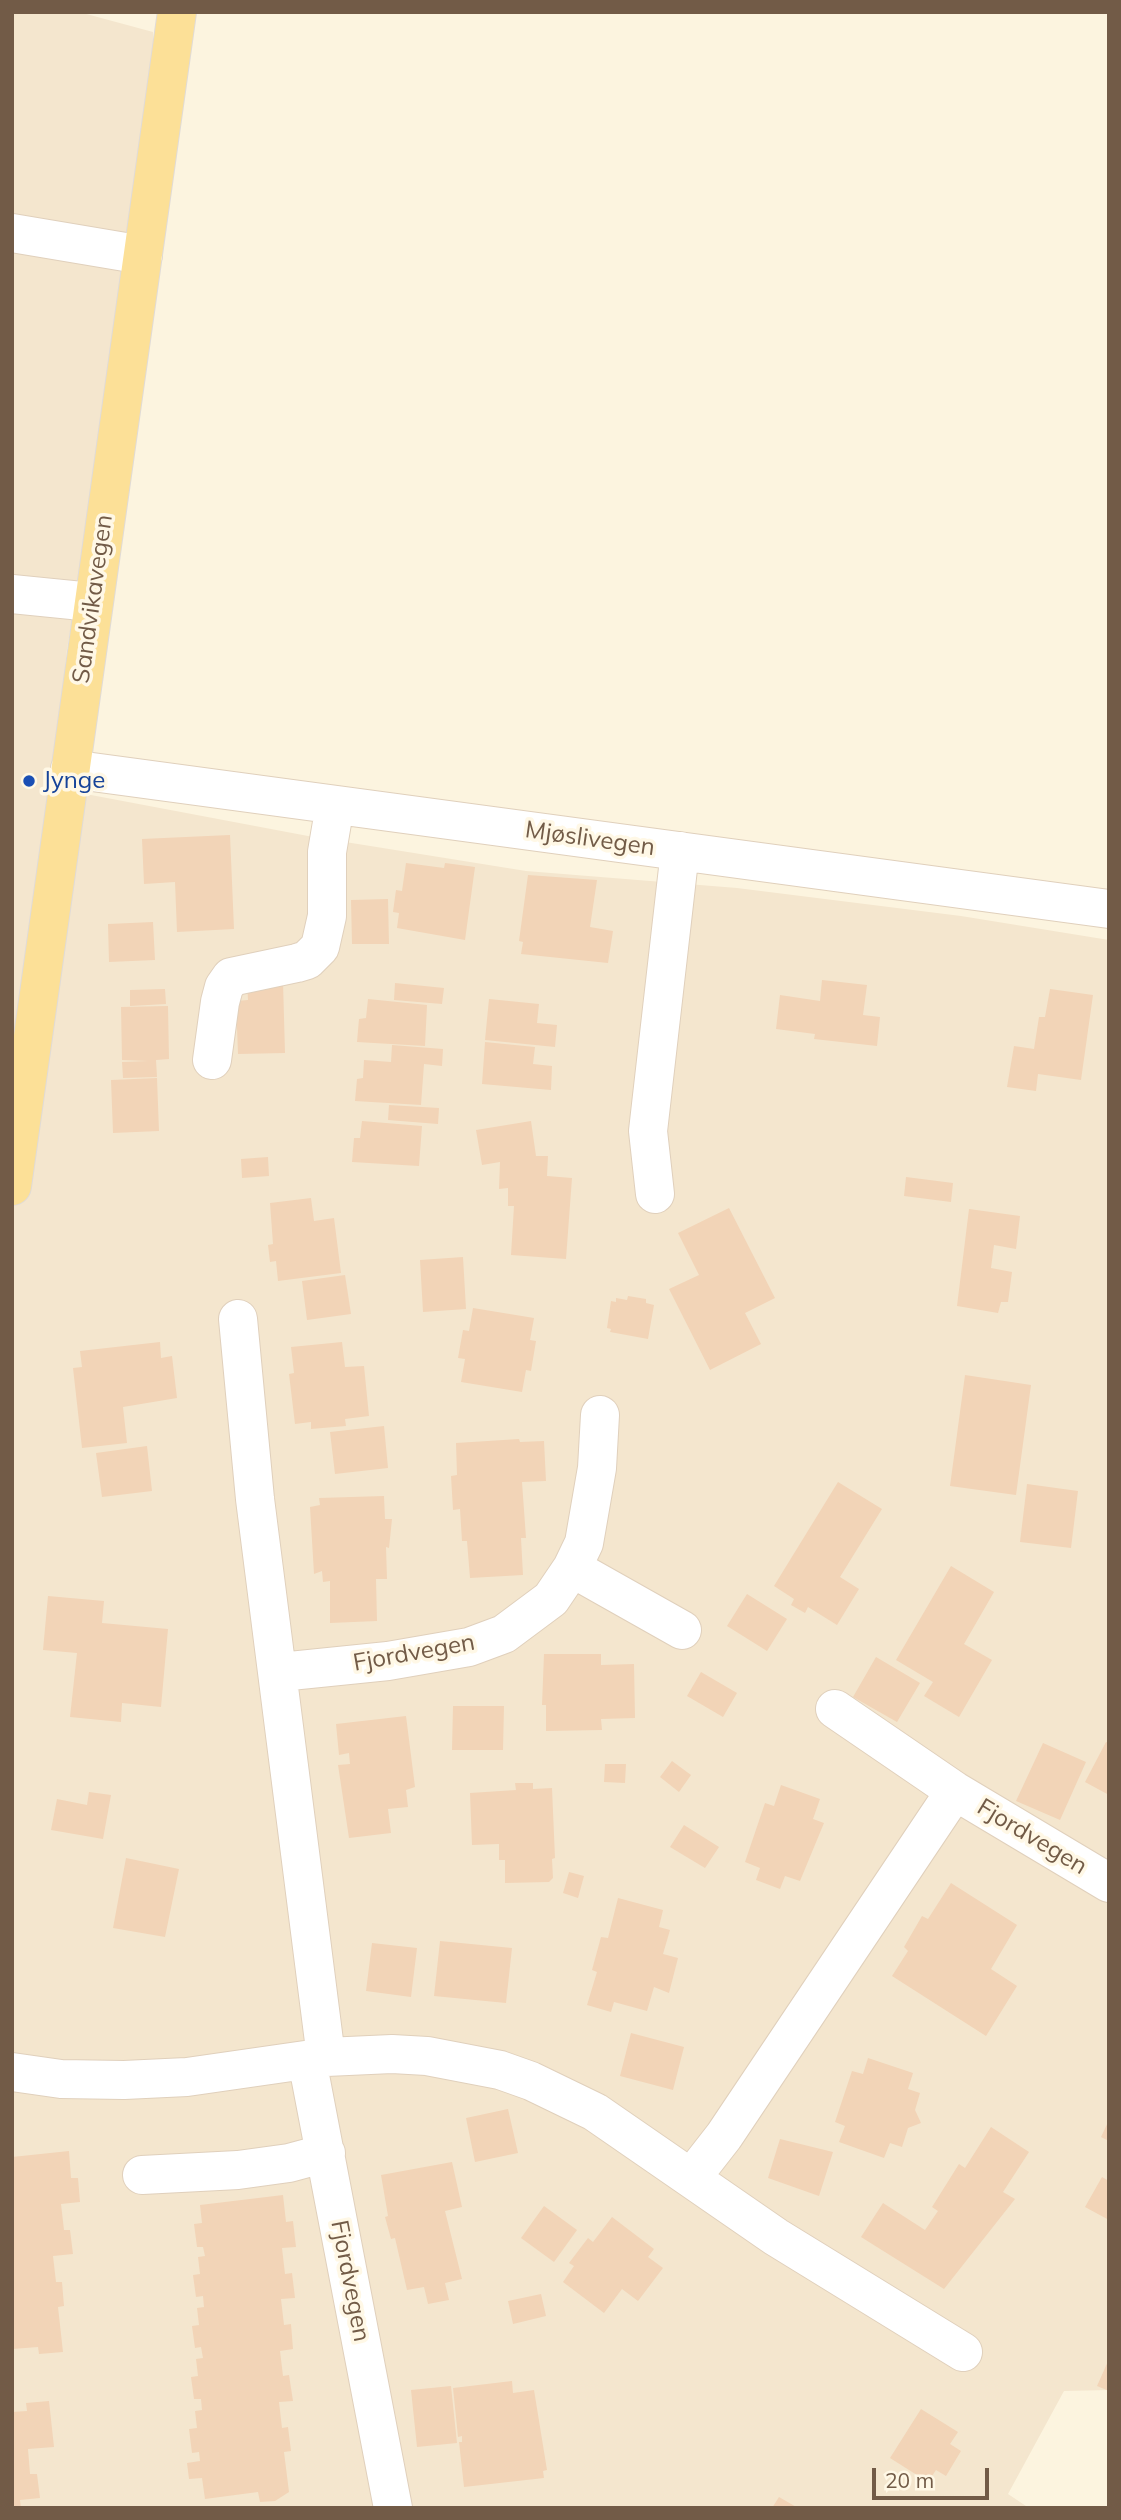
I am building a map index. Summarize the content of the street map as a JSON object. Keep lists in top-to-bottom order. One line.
{"streets":{"main road":["Sandvikavegen"],"street":["Mjøslivegen","Fjordvegen"]},"crossings":[["Sandvikavegen","Mjøslivegen"]],"places":["Jynge"],"scale_bar":"20 m"}
